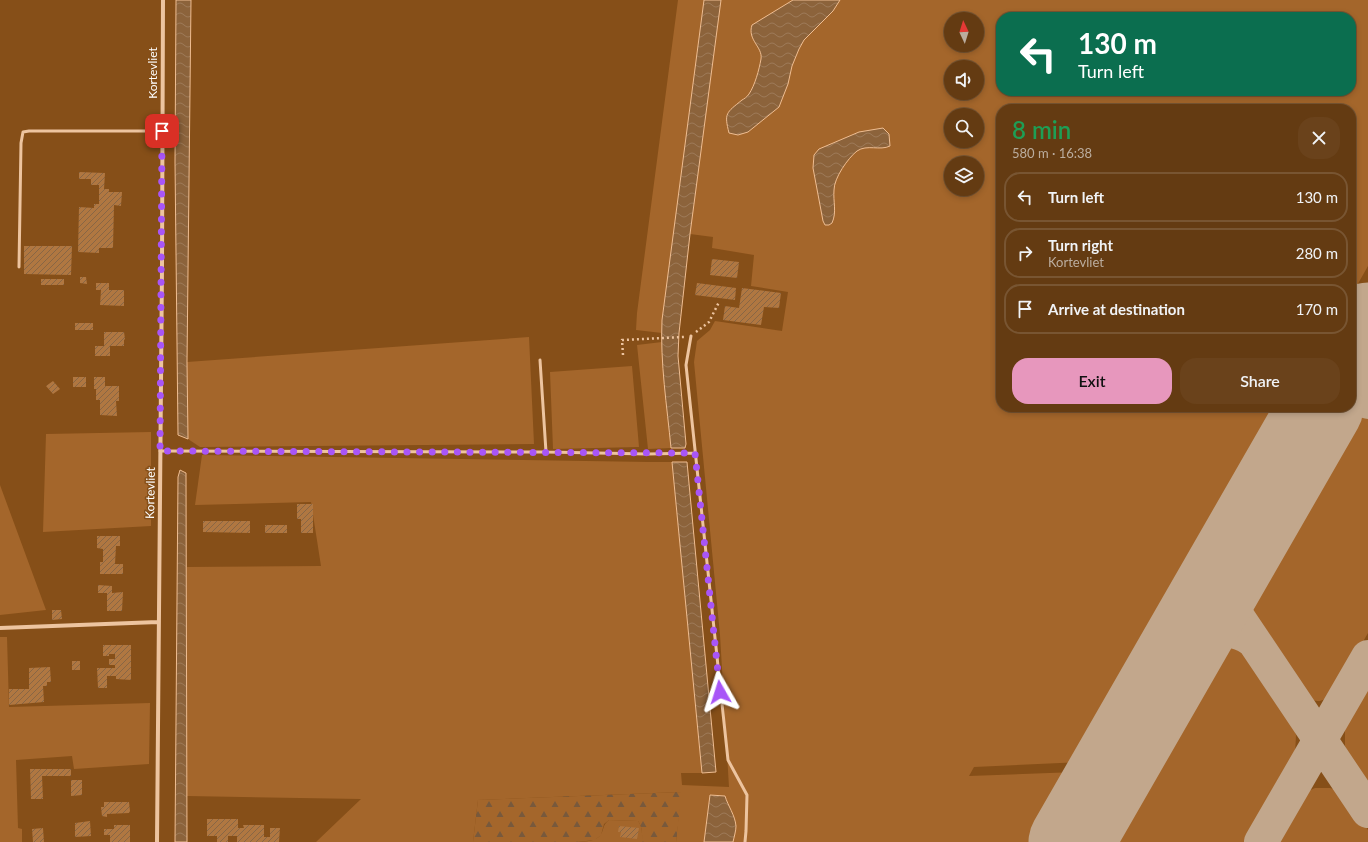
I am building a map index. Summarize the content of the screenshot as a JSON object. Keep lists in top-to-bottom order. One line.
{"streets":{"street":["Kortevliet"]},"north":"top","page":{"turn":["130 m","Turn left"],"heading":["8 min","580 m · 16:38"],"list":[{"name":"Turn left","value":"130 m"},{"name":"Turn right","note":"Kortevliet","value":"280 m"},{"name":"Arrive at destination","value":"170 m"}],"buttons":["Exit","Share"]}}
